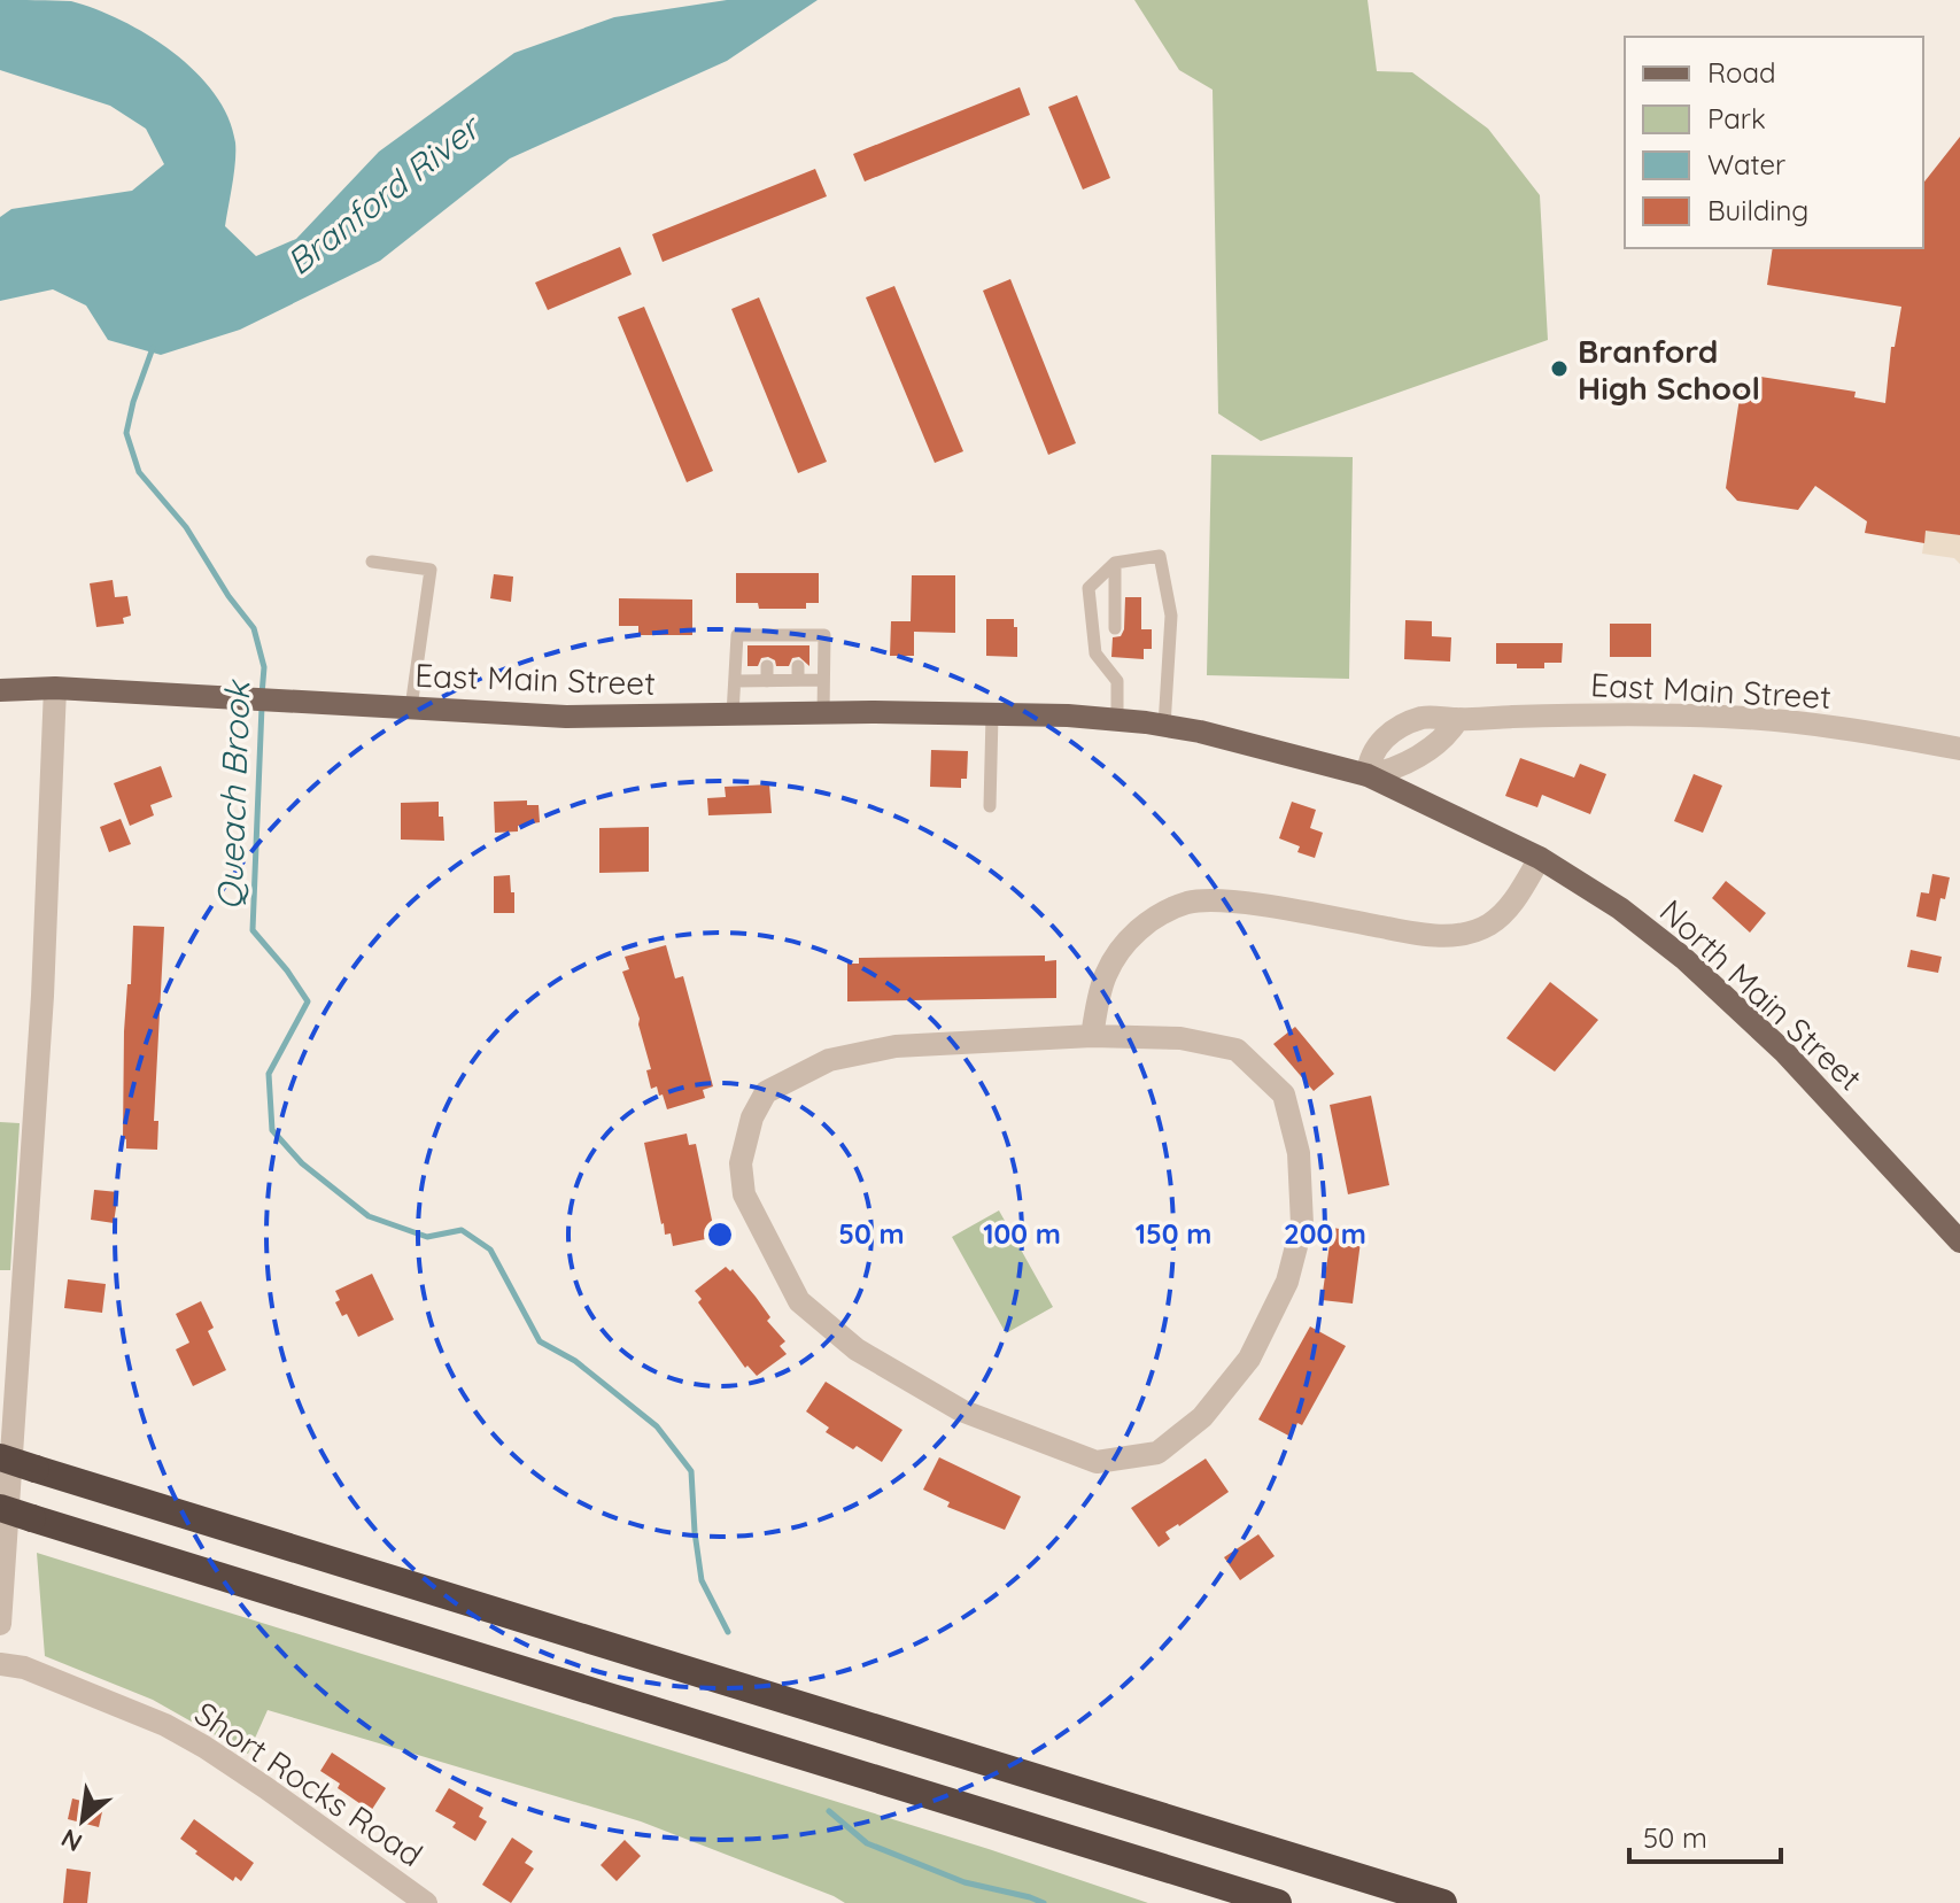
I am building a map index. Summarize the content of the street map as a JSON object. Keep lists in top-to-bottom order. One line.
{"streets":{"main road":["East Main Street","North Main Street"],"street":["Short Rocks Road"]},"crossings":[["East Main Street","North Main Street"]],"water":["Branford River","Queach Brook"],"places":["Branford High School"],"legend":["Road","Park","Water","Building"],"scale_bar":"50 m","north":"bottom left","rings":["50 m","100 m","150 m","200 m"]}
